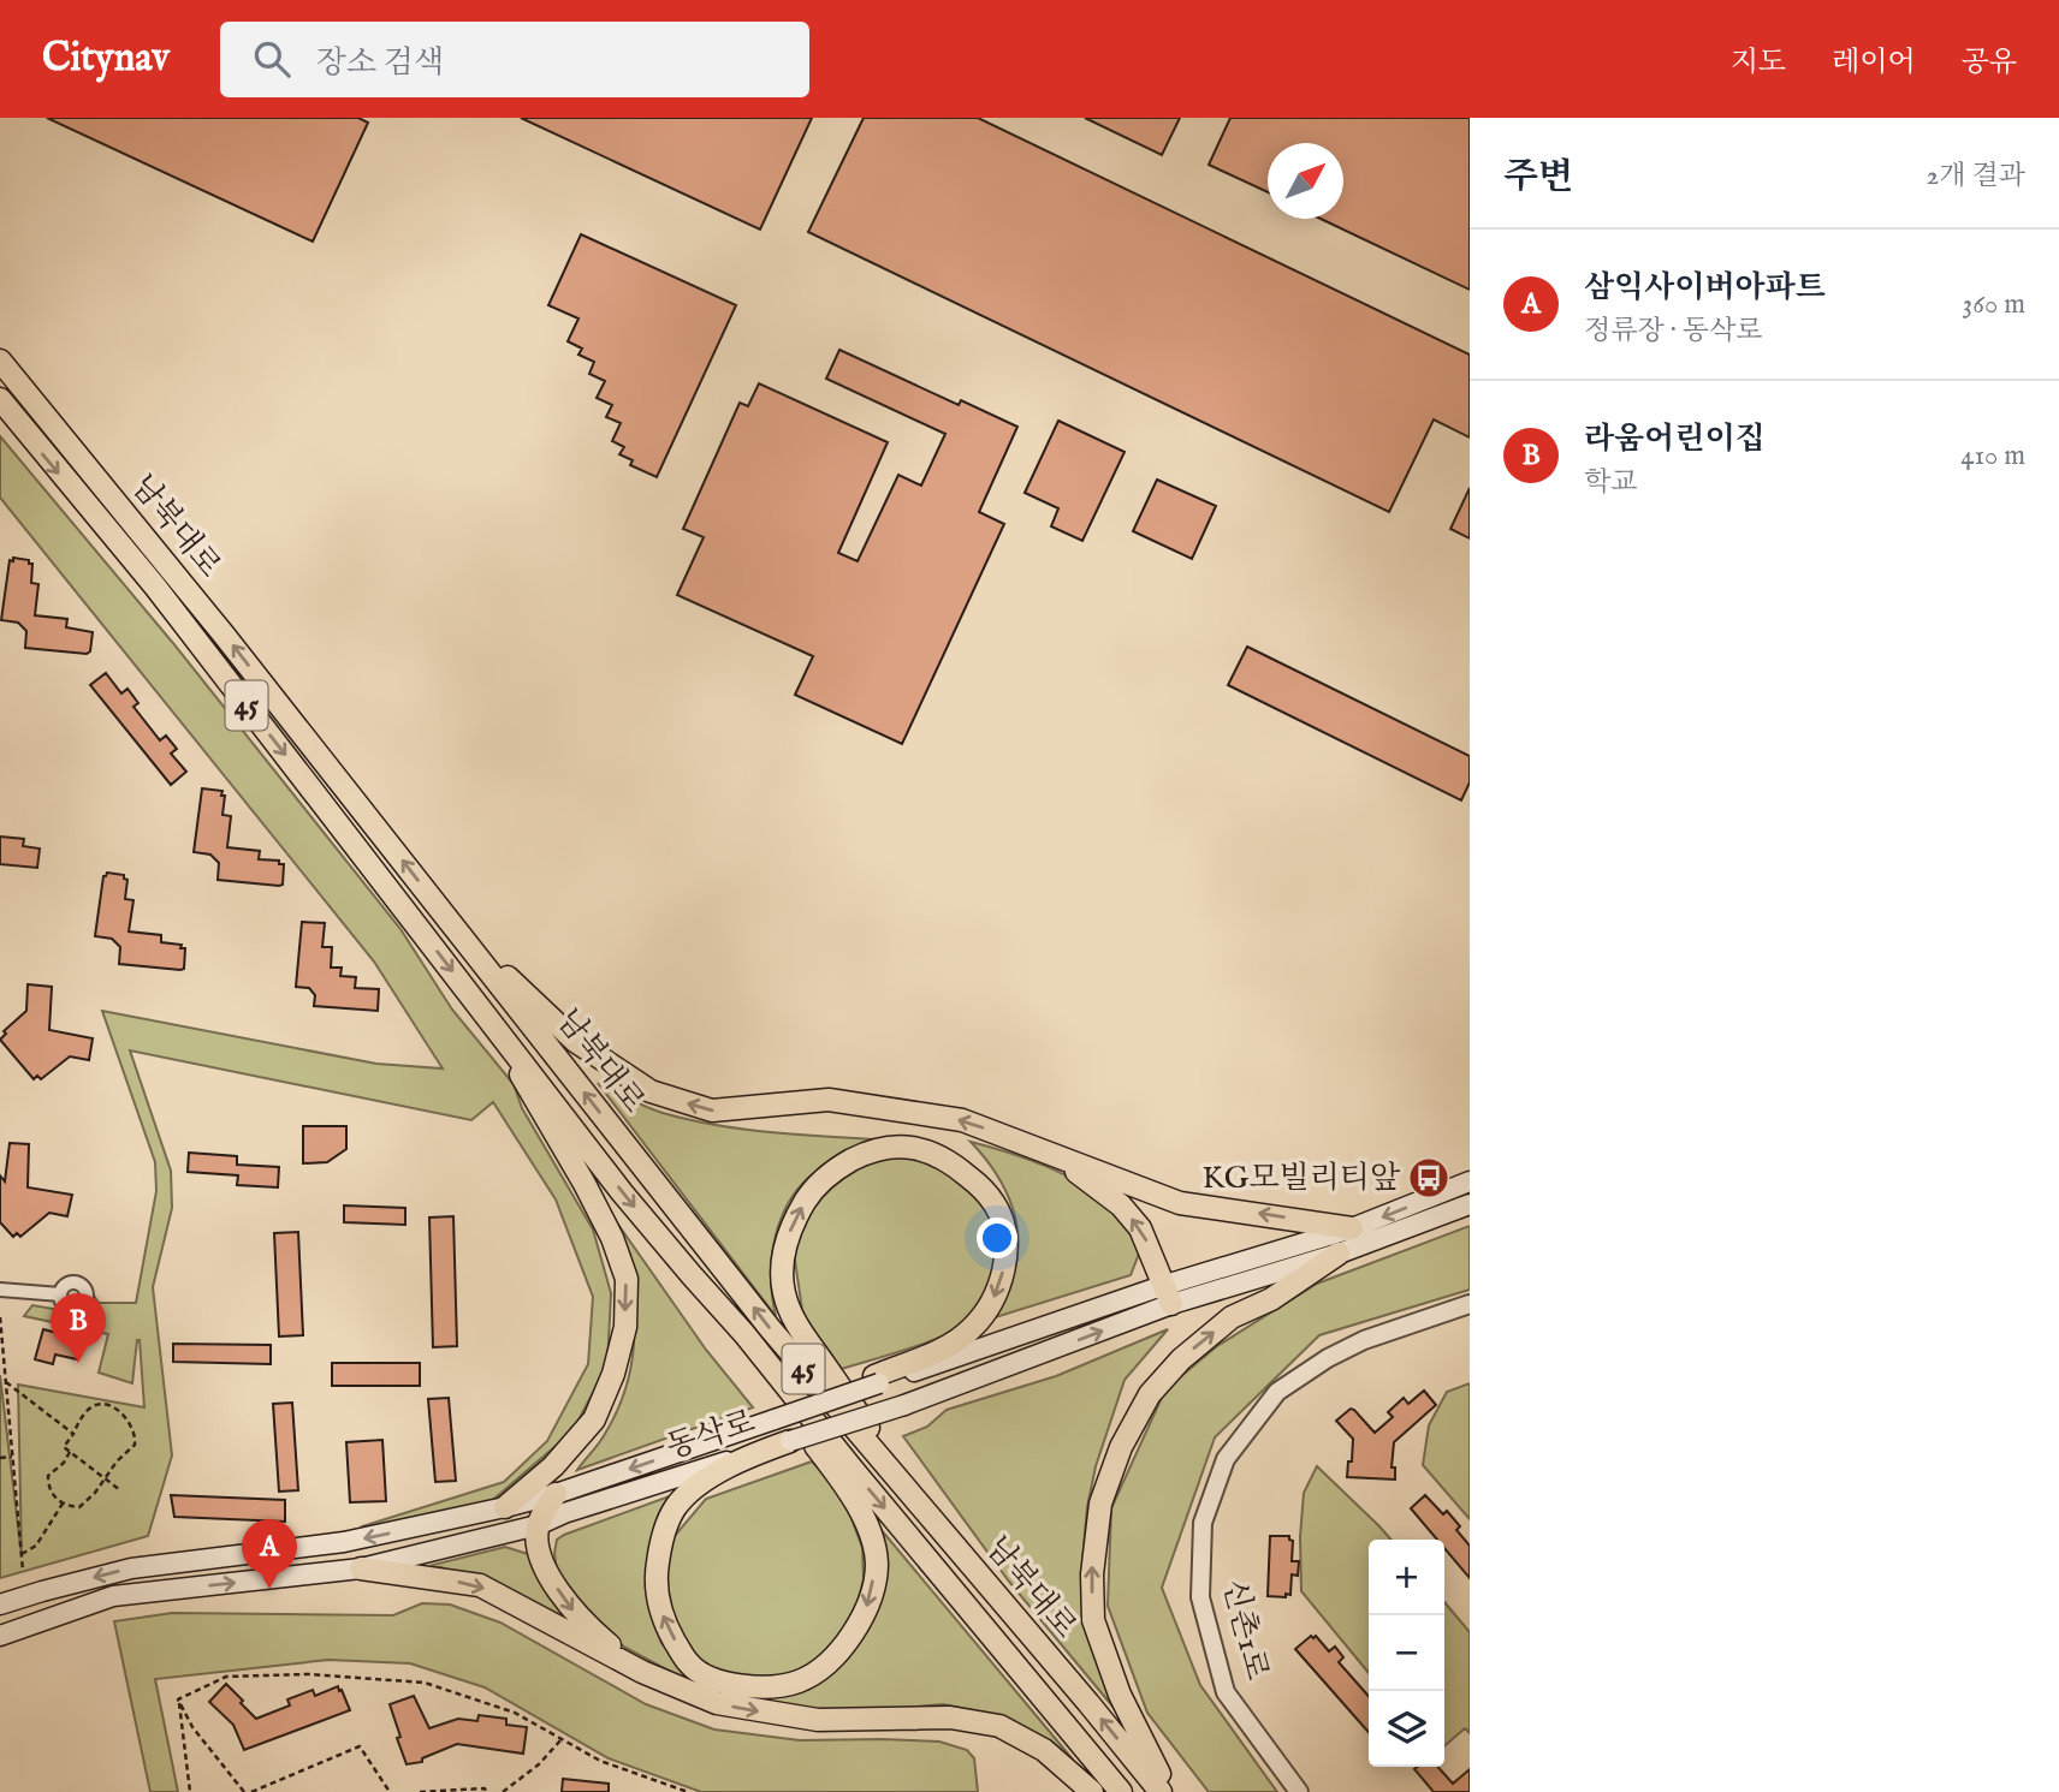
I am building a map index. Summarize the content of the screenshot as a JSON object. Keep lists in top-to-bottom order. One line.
{"streets":{"highway":["남북대로","45"],"main road":["동삭로"],"street":["신촌1로"]},"places":{"bus stop":["KG모빌리티앞"]},"north":"top right","page":{"header":"Citynav","search":"장소 검색","nav":["지도","레이어","공유"],"heading":["주변","2개 결과"],"list":[{"mark":"A","name":"삼익사이버아파트","note":"정류장 · 동삭로","value":"360 m"},{"mark":"B","name":"라움어린이집","note":"학교","value":"410 m"}],"pins":["B","A"],"map_buttons":["+","−"]}}
